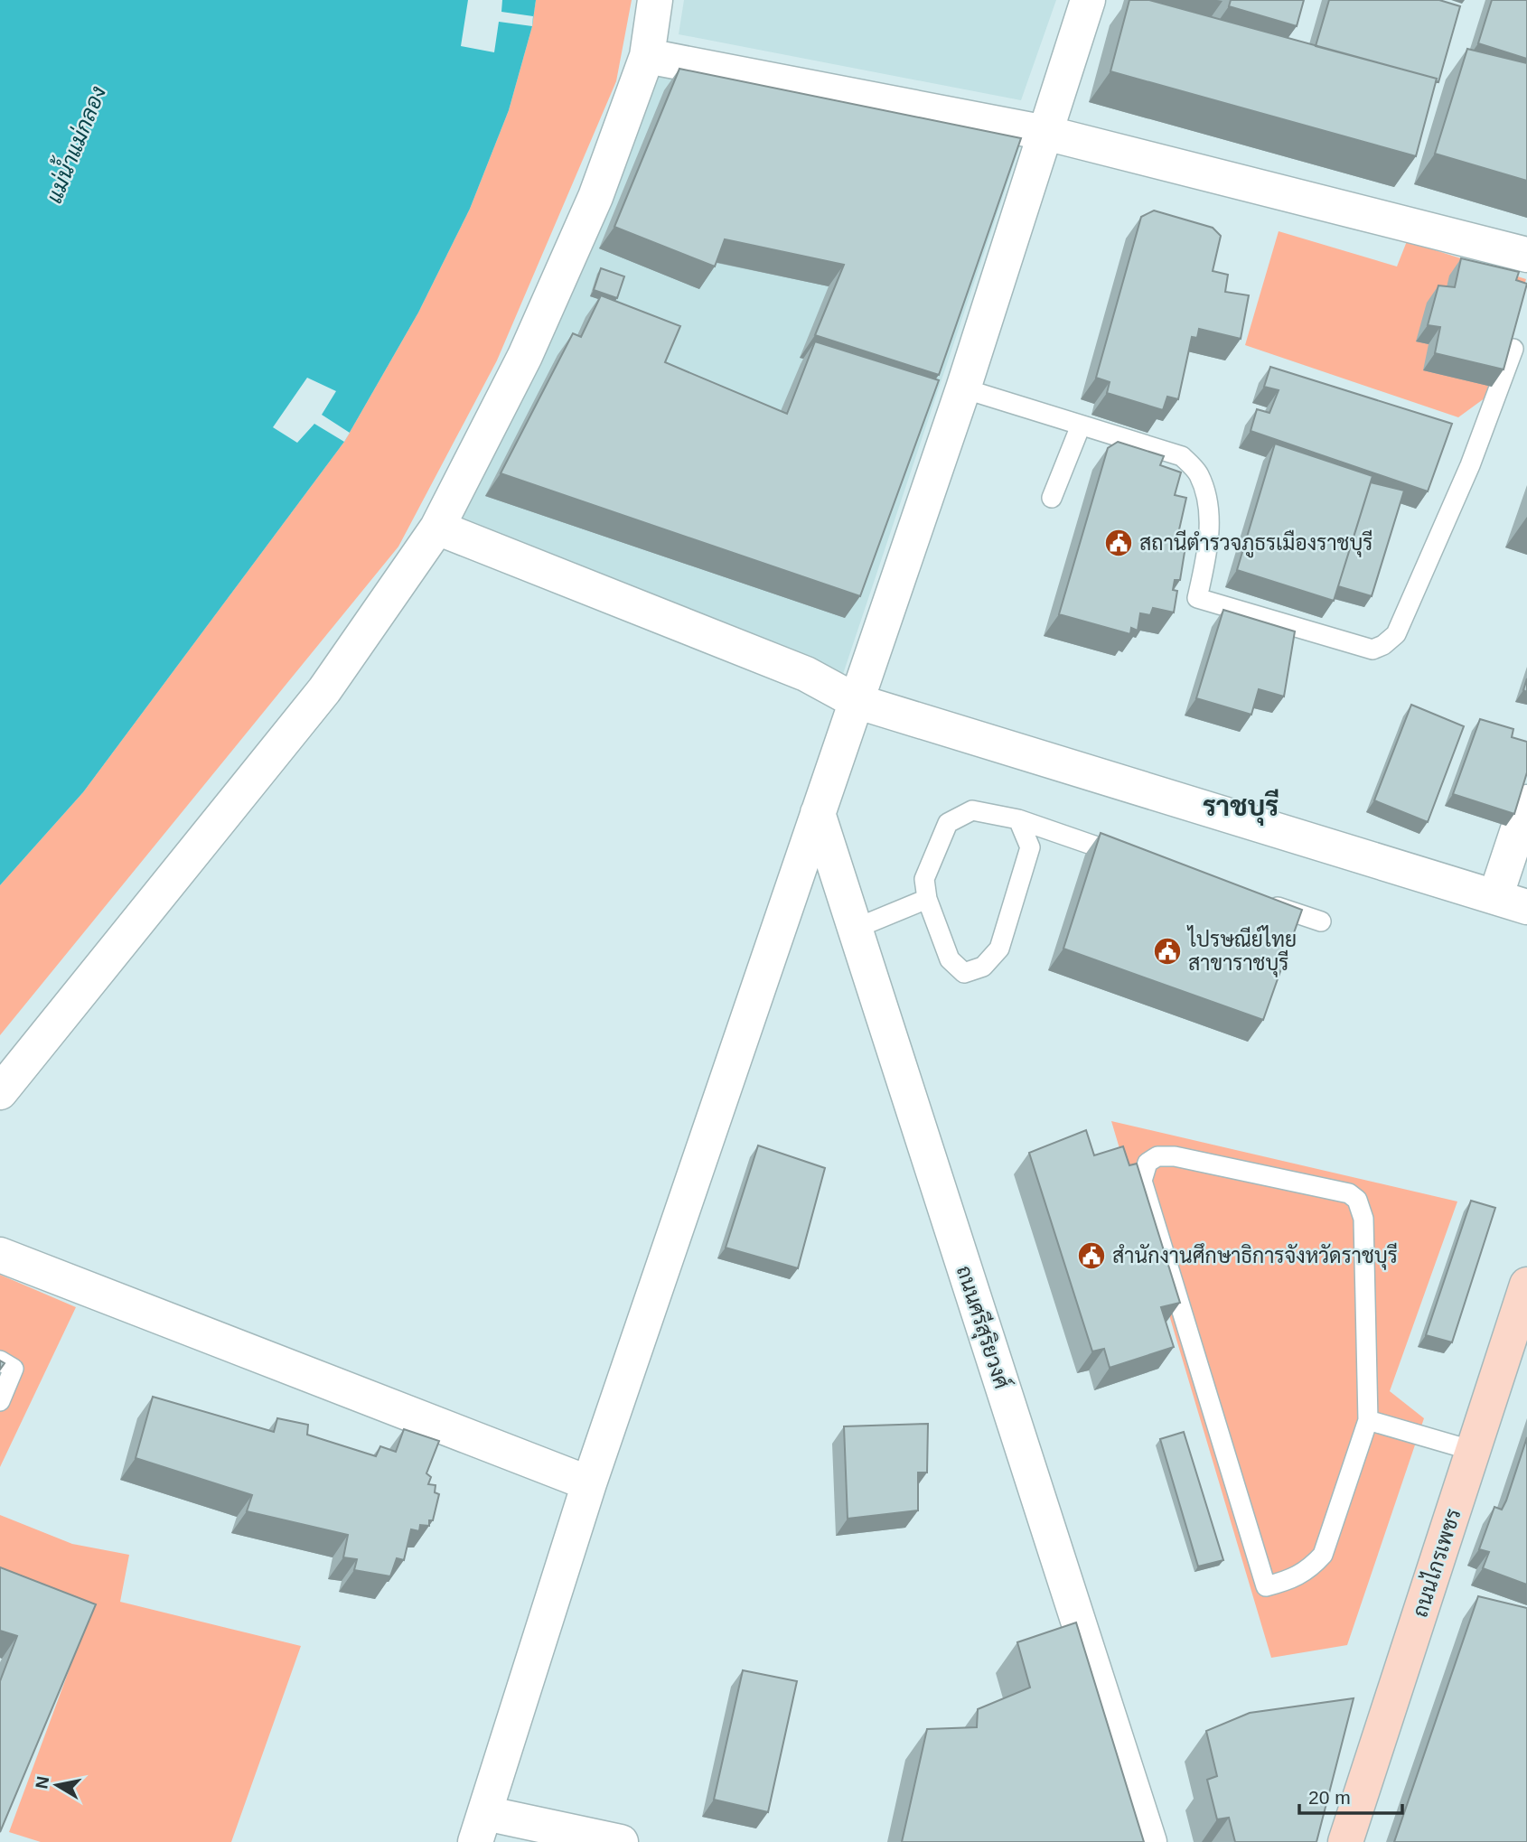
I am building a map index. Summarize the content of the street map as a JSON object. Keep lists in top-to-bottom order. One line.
{"streets":{"main road":["ถนนไกรเพชร"],"street":["ถนนศรีสุริยวงศ์"]},"districts":["ราชบุรี"],"water":["แม่น้ำแม่กลอง"],"places":{"public building":["สถานีตำรวจภูธรเมืองราชบุรี","ไปรษณีย์ไทย สาขาราชบุรี","สำนักงานศึกษาธิการจังหวัดราชบุรี"]},"scale_bar":"20 m","north":"left"}
